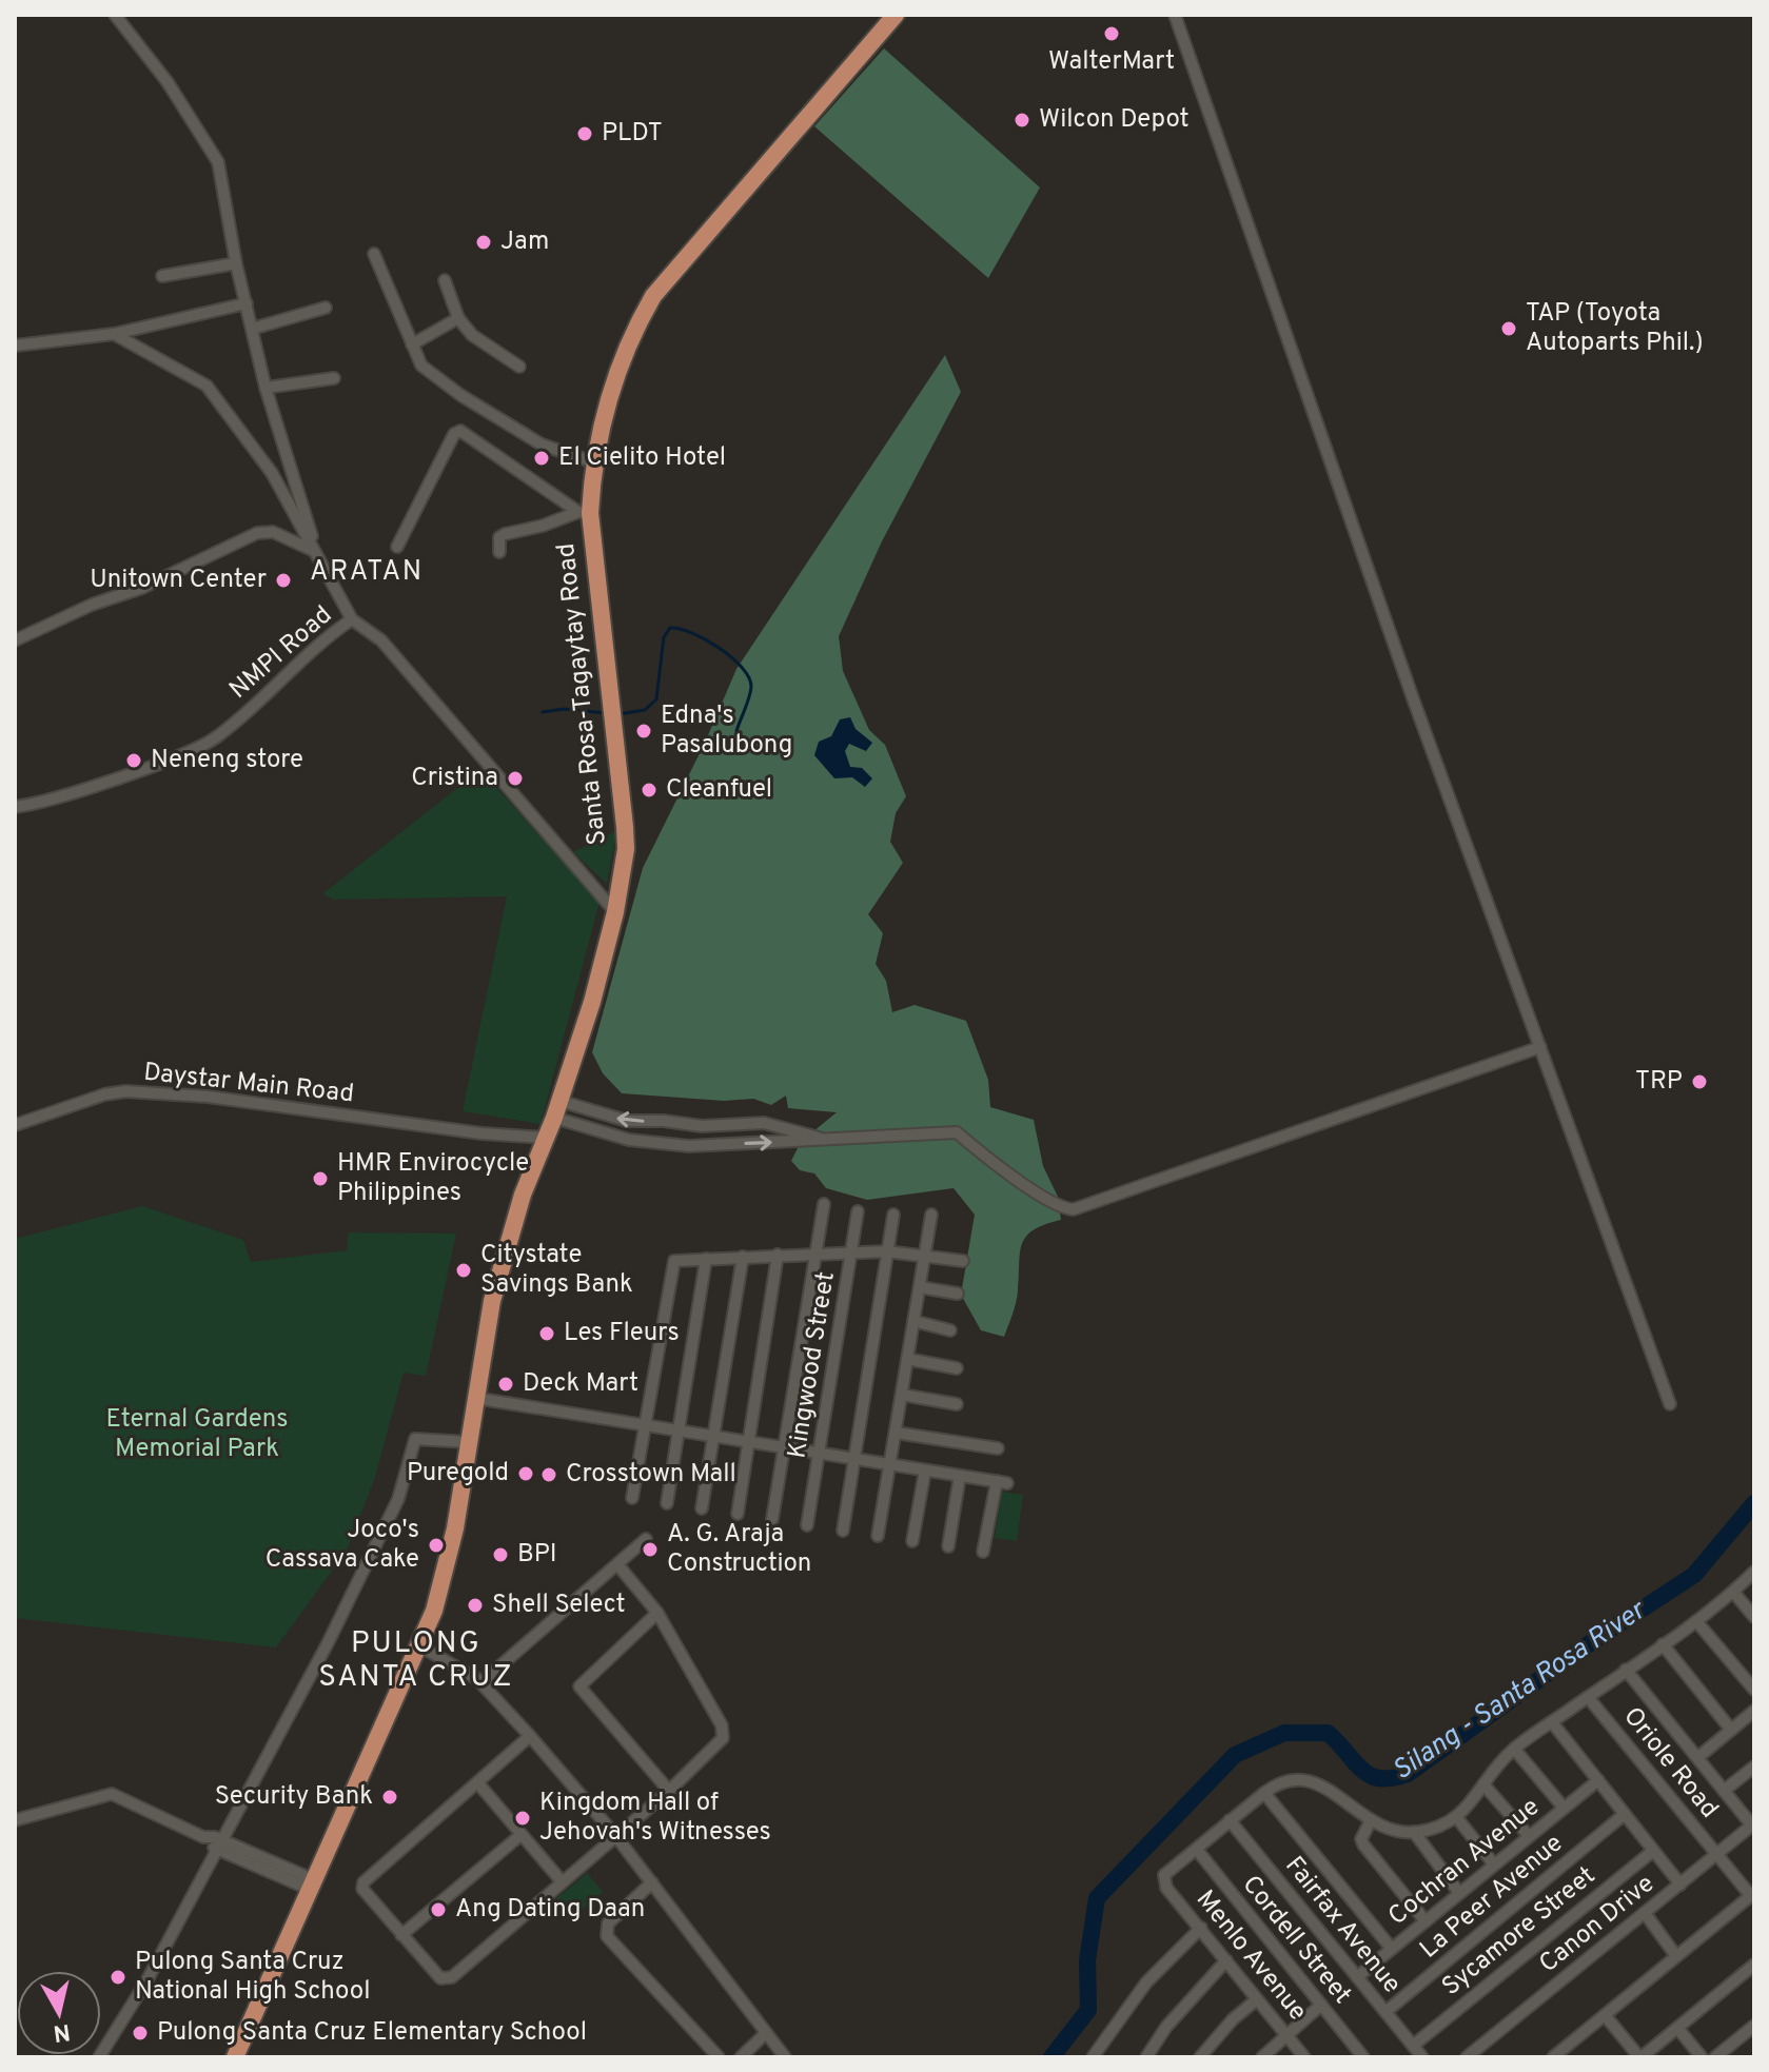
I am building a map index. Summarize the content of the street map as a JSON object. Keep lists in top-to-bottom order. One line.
{"streets":{"main road":["Santa Rosa-Tagaytay Road"],"street":["NMPI Road","Daystar Main Road","Kingwood Street","Oriole Road","Cochran Avenue","La Peer Avenue","Canon Drive","Fairfax Avenue","Sycamore Street","Cordell Street","Menlo Avenue"]},"crossings":[["NMPI Road","Santa Rosa-Tagaytay Road"],["Santa Rosa-Tagaytay Road","Daystar Main Road"],["Oriole Road","Canon Drive"],["Cochran Avenue","Fairfax Avenue"],["La Peer Avenue","Fairfax Avenue"],["Fairfax Avenue","Sycamore Street"],["Cordell Street","Menlo Avenue"]],"districts":["ARATAN","PULONG SANTA CRUZ"],"water":["Silang - Santa Rosa River"],"parks":["Eternal Gardens Memorial Park"],"places":["WalterMart","Wilcon Depot","PLDT","Jam","TAP (Toyota Autoparts Phil.)","El Cielito Hotel","Unitown Center","Edna's Pasalubong","Neneng store","Cristina","Cleanfuel","TRP","HMR Envirocycle Philippines","Citystate Savings Bank","Les Fleurs","Deck Mart","Puregold","Crosstown Mall","Joco's Cassava Cake","A. G. Araja Construction","BPI","Shell Select","Security Bank","Kingdom Hall of Jehovah's Witnesses","Ang Dating Daan","Pulong Santa Cruz National High School","Pulong Santa Cruz Elementary School"],"north":"bottom"}
